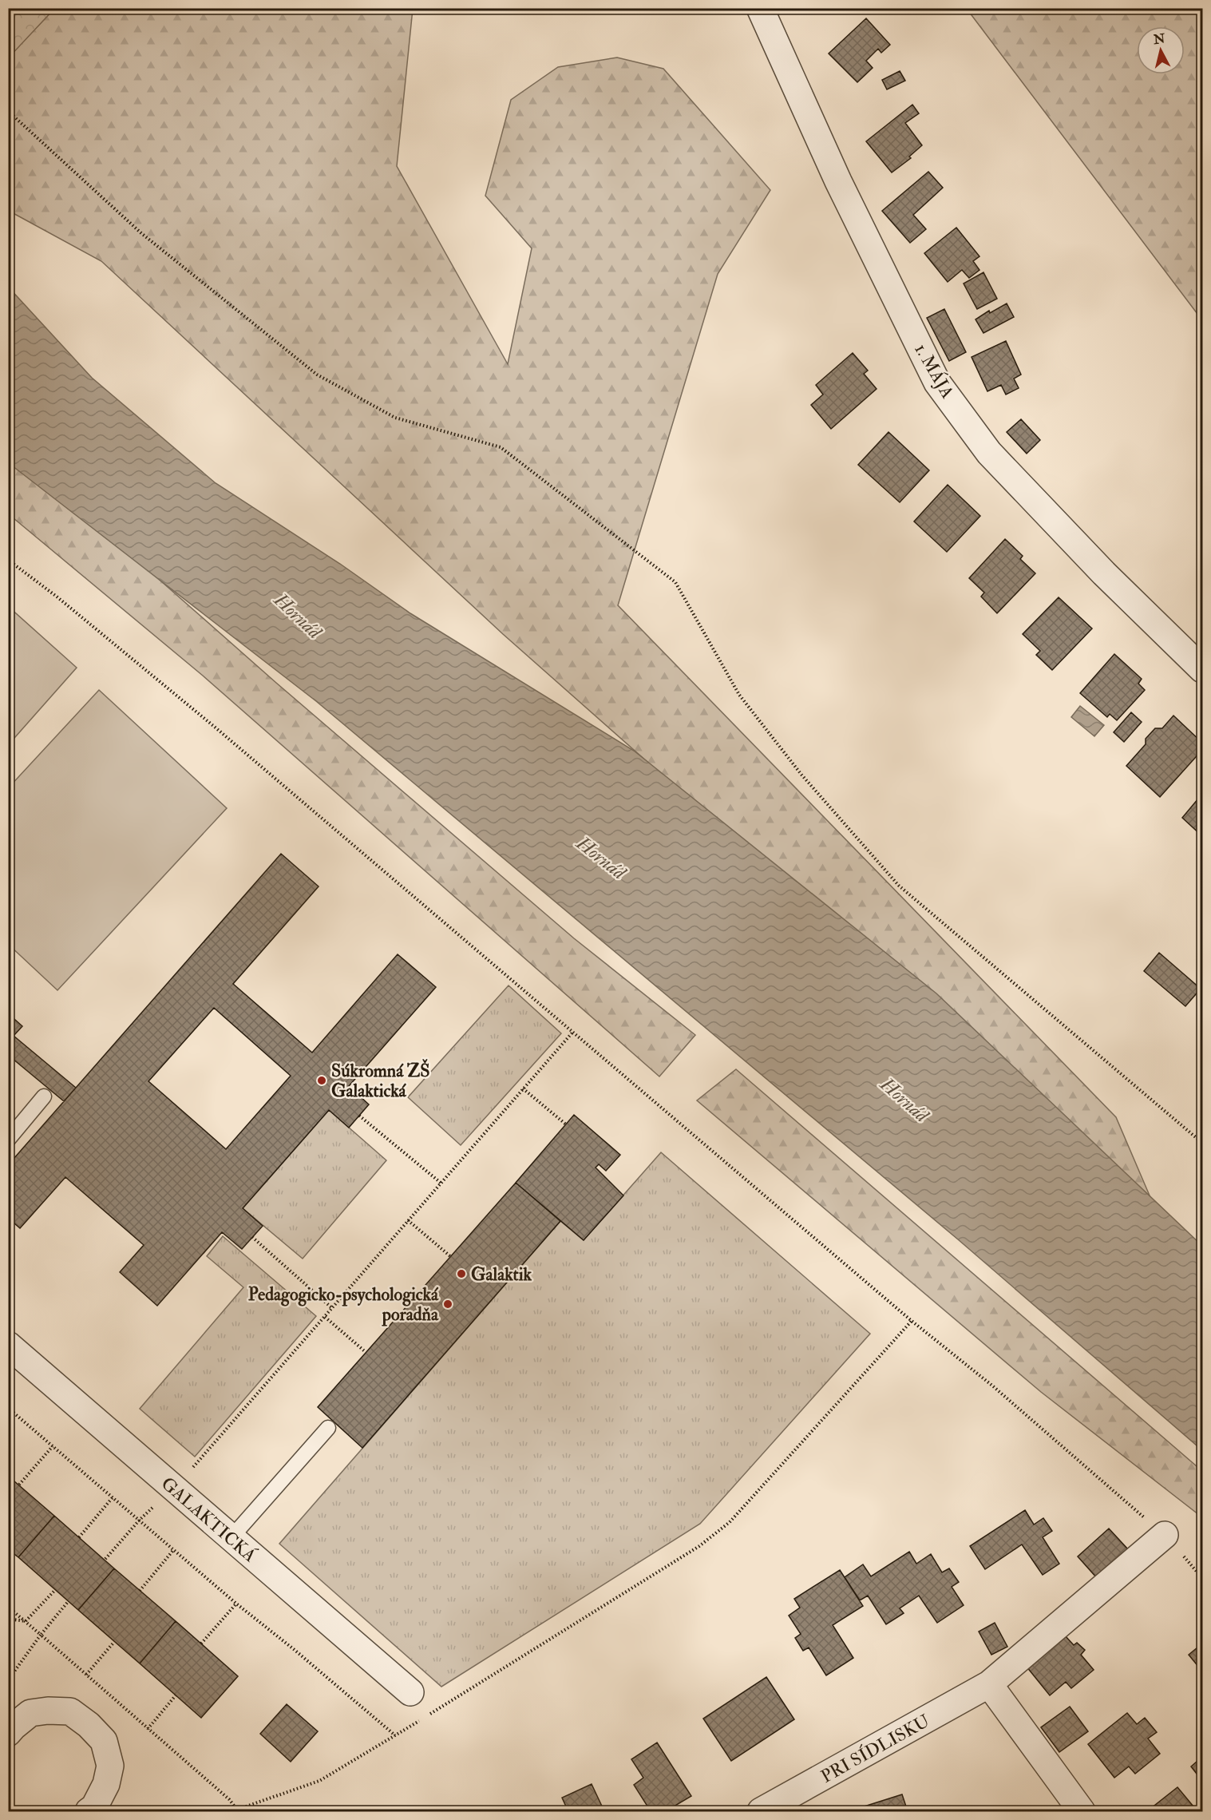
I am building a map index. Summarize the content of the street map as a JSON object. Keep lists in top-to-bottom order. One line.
{"streets":{"street":["1. MÁJA","GALAKTICKÁ","PRI SÍDLISKU"]},"water":["Hornád"],"places":["Súkromná ZŠ Galaktická","Galaktik","Pedagogicko-psychologická poradňa"],"north":"top"}
